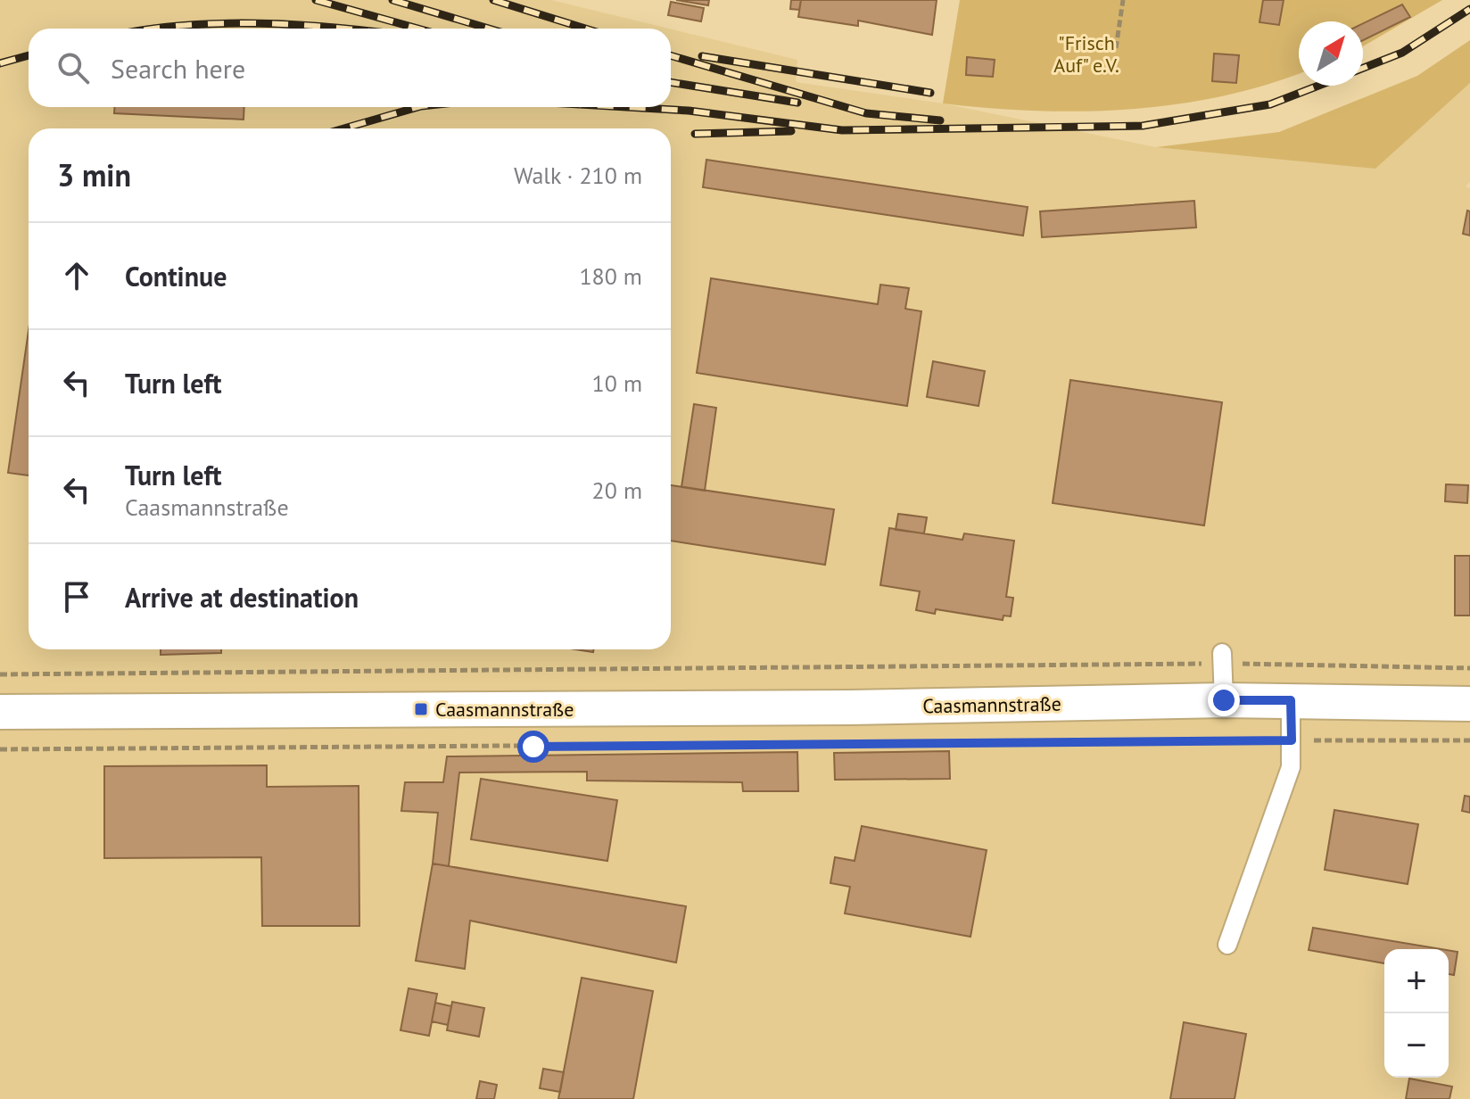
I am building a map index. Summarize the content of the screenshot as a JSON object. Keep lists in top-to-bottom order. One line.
{"streets":{"street":["Caasmannstraße"]},"parks":["\"Frisch Auf\" e.V."],"places":{"transit":["Caasmannstraße"]},"north":"top right","page":{"search":"Search here","heading":["3 min","Walk · 210 m"],"list":[["Continue","180 m"],["Turn left","10 m"],["Turn left","Caasmannstraße","20 m"],"Arrive at destination"],"map_buttons":["+","−"]}}
